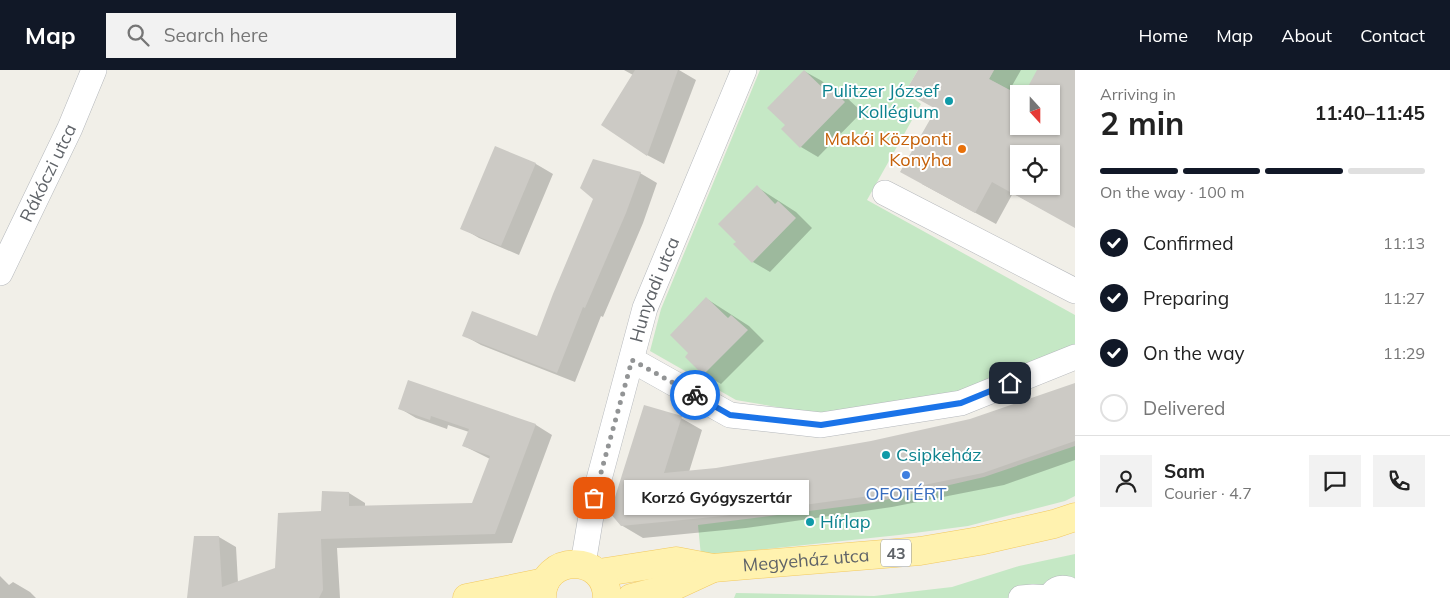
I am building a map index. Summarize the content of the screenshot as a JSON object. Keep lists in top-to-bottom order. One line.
{"streets":{"main road":["43","Megyeház utca"],"street":["Rákóczi utca","Hunyadi utca"]},"crossings":[["Hunyadi utca","43"],["43","Megyeház utca"]],"places":["Pulitzer József Kollégium","Makói Központi Konyha","Csipkeház","OFOTÉRT","Korzó Gyógyszertár","Hírlap"],"north":"bottom","page":{"header":"Map","search":"Search here","nav":["Home","Map","About","Contact"],"heading":["2 min","Arriving in","11:40–11:45"],"panel":["Sam","Courier · 4.7"],"bar":"On the way · 100 m","list":[["Confirmed","11:13"],["Preparing","11:27"],["On the way","11:29"],"Delivered"],"bubble":"Korzó Gyógyszertár"}}
